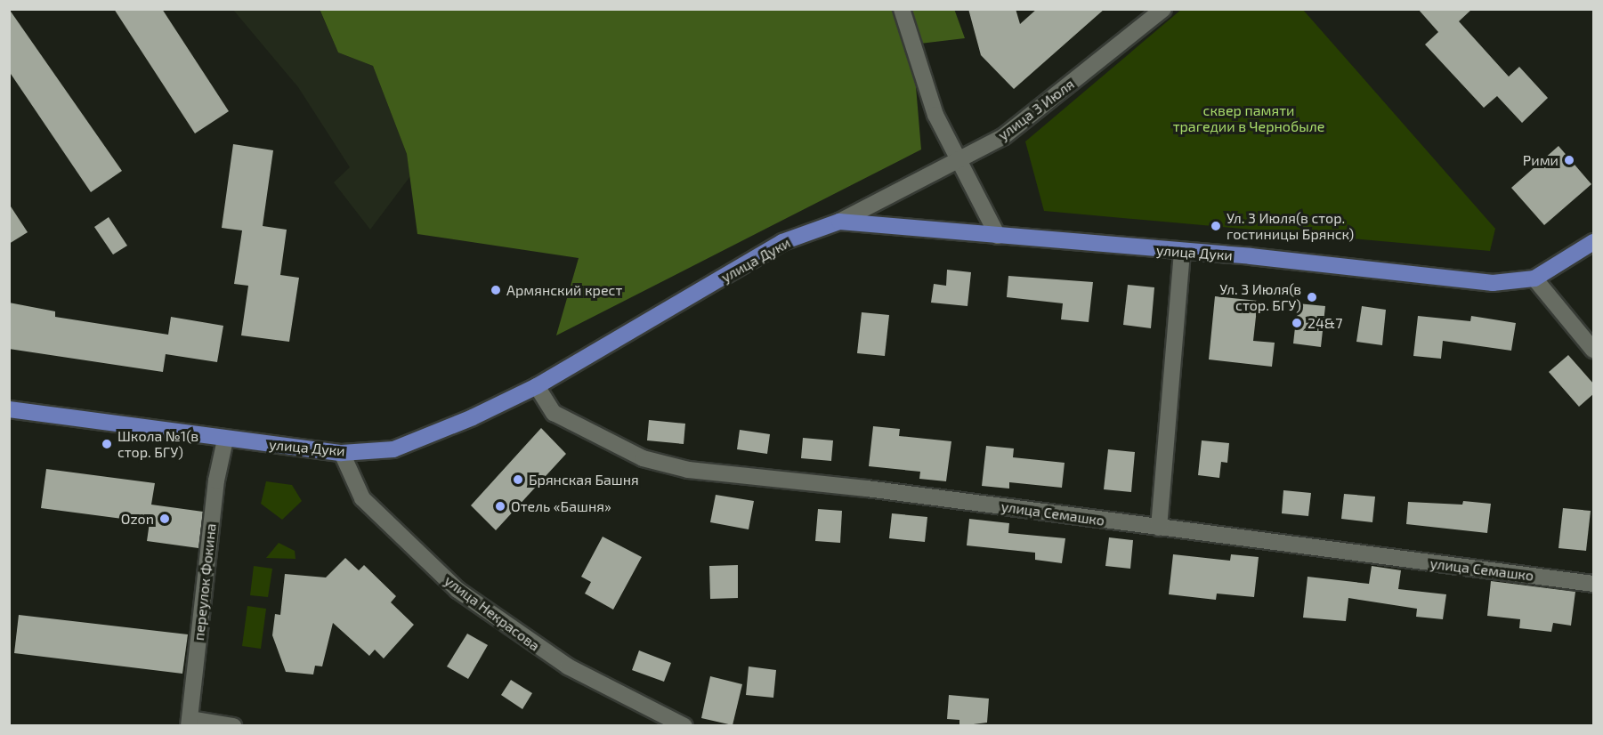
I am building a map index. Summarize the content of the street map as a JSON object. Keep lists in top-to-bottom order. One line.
{"streets":{"main road":["улица Дуки"],"street":["улица 3 Июля","улица Семашко","переулок Фокина","улица Некрасова"]},"crossings":[["улица 3 Июля","улица Дуки"],["улица Дуки","улица Семашко"],["улица Дуки","переулок Фокина"],["улица Дуки","улица Некрасова"]],"parks":["сквер памяти трагедии в Чернобыле"],"places":["Рими","Ул. 3 Июля(в стор. гостиницы Брянск)","Армянский крест","Ул. 3 Июля(в стор. БГУ)","24&7","Школа №1(в стор. БГУ)","Брянская Башня","Отель «Башня»","Ozon"]}
